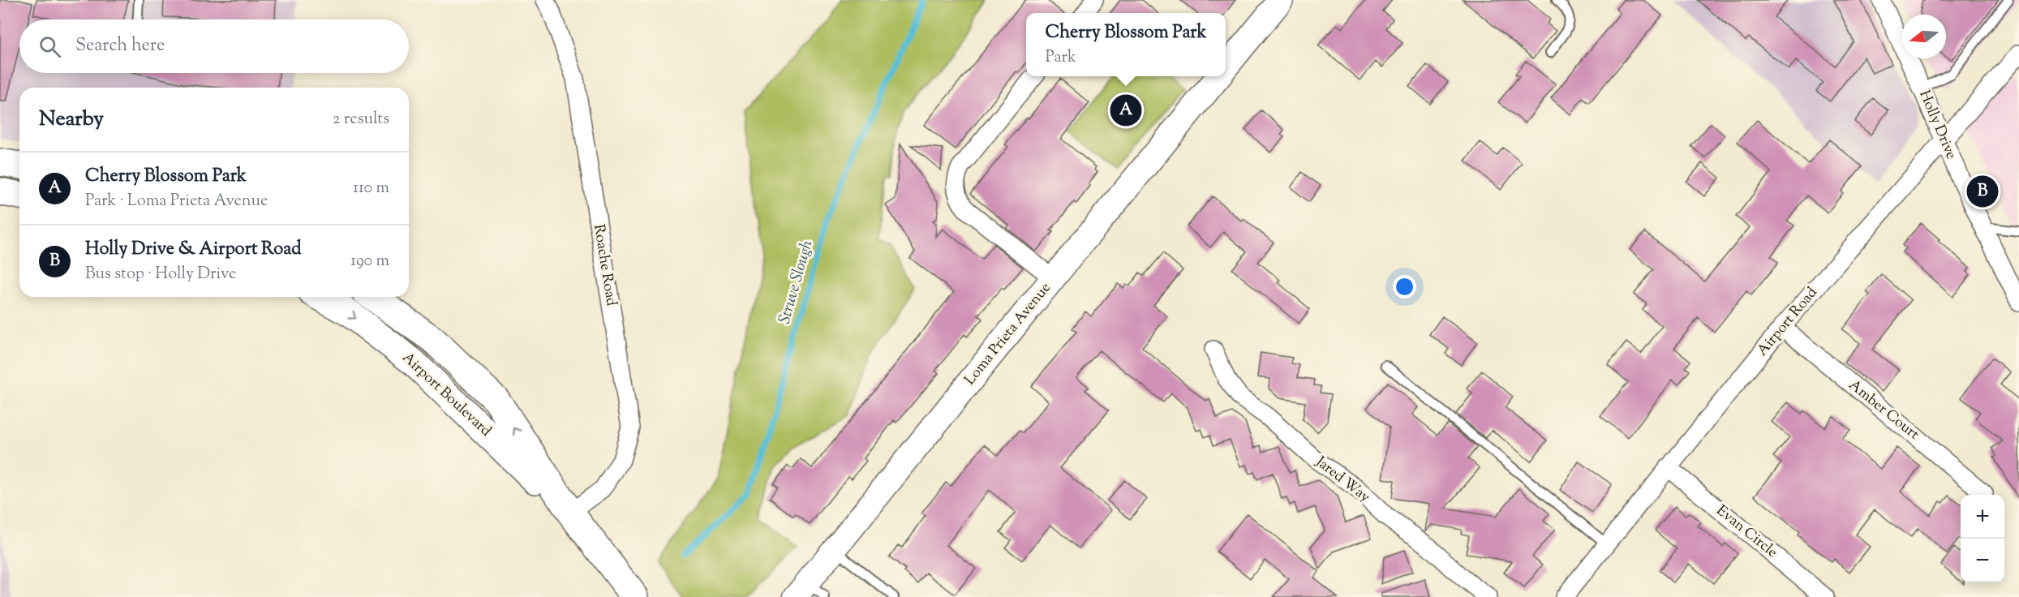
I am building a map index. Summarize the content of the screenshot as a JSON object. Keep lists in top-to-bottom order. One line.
{"streets":{"main road":["Airport Boulevard"],"street":["Holly Drive","Roache Road","Airport Road","Loma Prieta Avenue","Amber Court","Jared Way","Evan Circle"]},"crossings":[["Holly Drive","Airport Road"],["Roache Road","Airport Boulevard"],["Airport Road","Amber Court"],["Airport Road","Evan Circle"]],"water":["Struve Slough"],"north":"left","page":{"popup":["Cherry Blossom Park","Park"],"search":"Search here","heading":["Nearby","2 results"],"pins":["A","B"],"list":[{"mark":"A","name":"Cherry Blossom Park","note":"Park · Loma Prieta Avenue","value":"110 m"},{"mark":"B","name":"Holly Drive & Airport Road","note":"Bus stop · Holly Drive","value":"190 m"}],"map_buttons":["+","−"]}}
